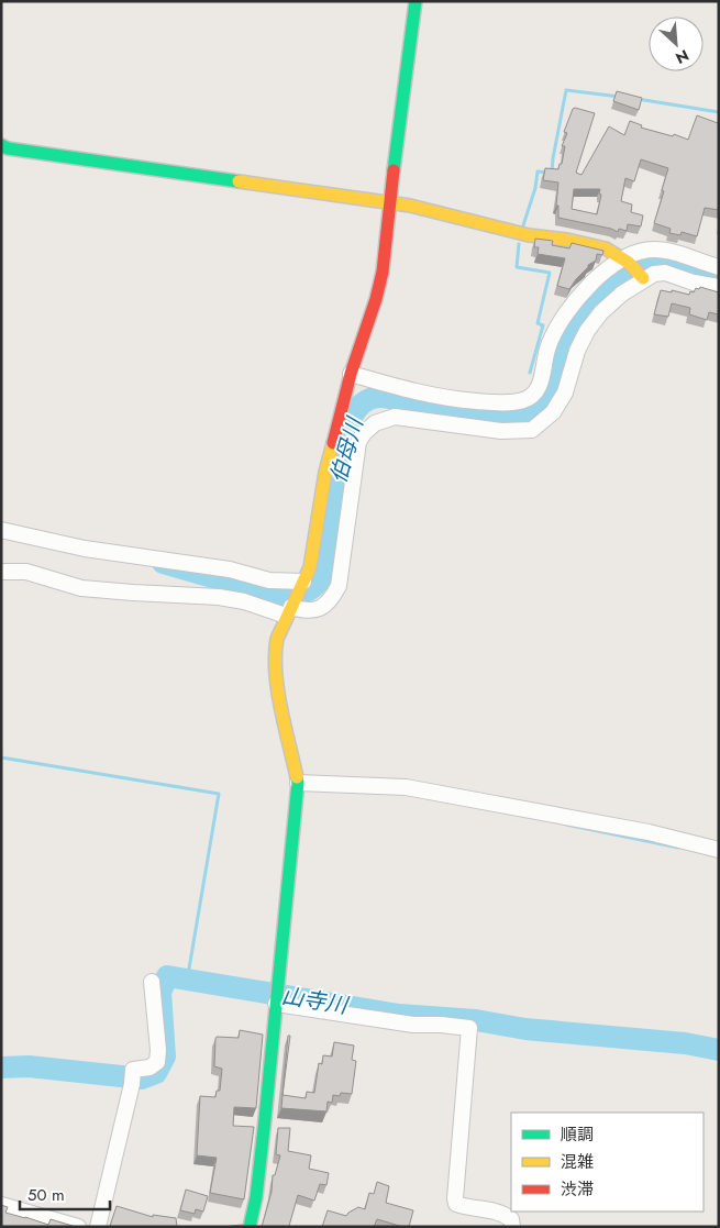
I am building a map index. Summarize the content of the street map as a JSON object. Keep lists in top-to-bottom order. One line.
{"water":["伯母川","山寺川"],"legend":["順調","混雑","渋滞"],"scale_bar":"50 m","north":"bottom right"}
